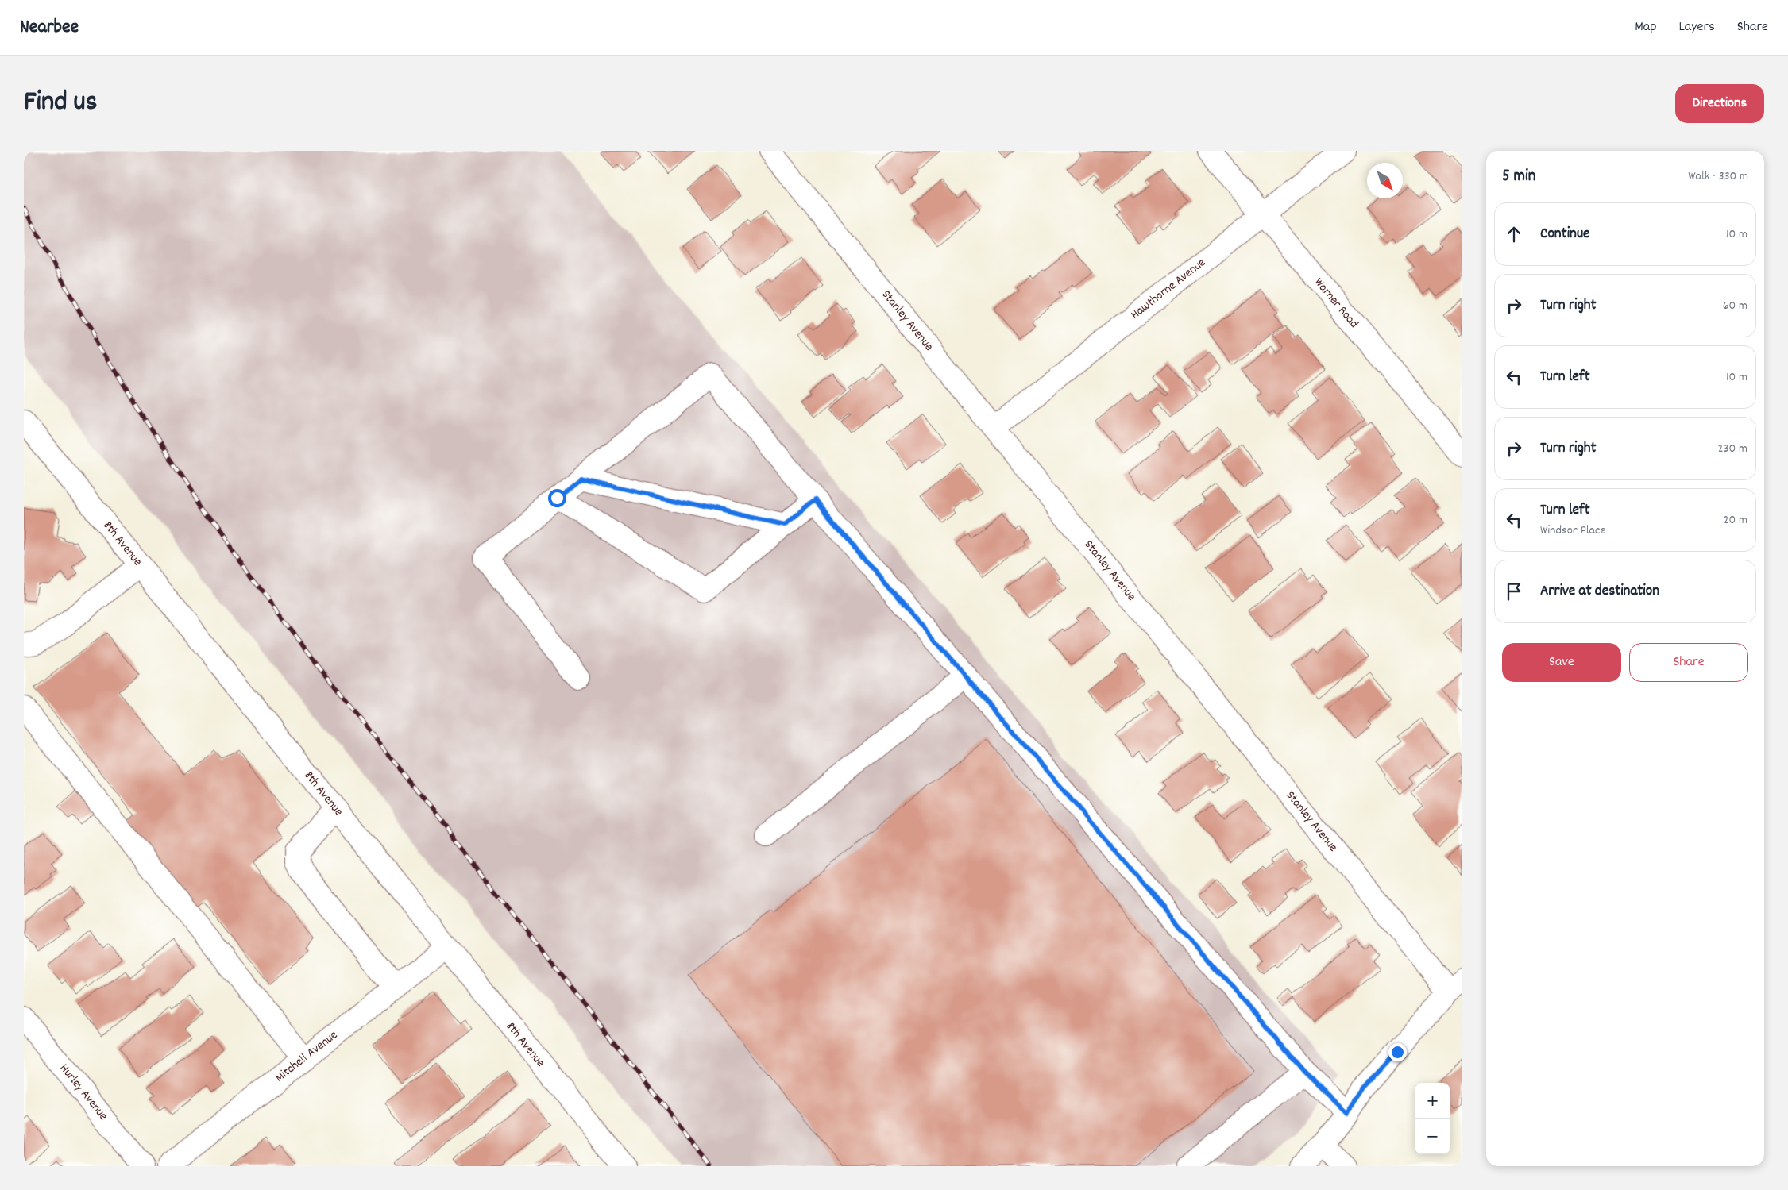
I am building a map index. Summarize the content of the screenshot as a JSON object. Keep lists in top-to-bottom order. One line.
{"streets":{"street":["Hawthorne Avenue","Warner Road","Stanley Avenue","8th Avenue","Mitchell Avenue","Hurley Avenue"]},"crossings":[["Hawthorne Avenue","Warner Road"],["Hawthorne Avenue","Stanley Avenue"],["8th Avenue","Mitchell Avenue"]],"north":"bottom right","page":{"header":"Nearbee","nav":["Map","Layers","Share"],"title":"Find us","buttons":["Directions",["Save","Share"]],"heading":["5 min","Walk · 330 m"],"list":[["Continue","10 m"],["Turn right","60 m"],["Turn left","10 m"],["Turn right","230 m"],["Turn left","Windsor Place","20 m"],"Arrive at destination"],"map_buttons":["+","−"]}}
